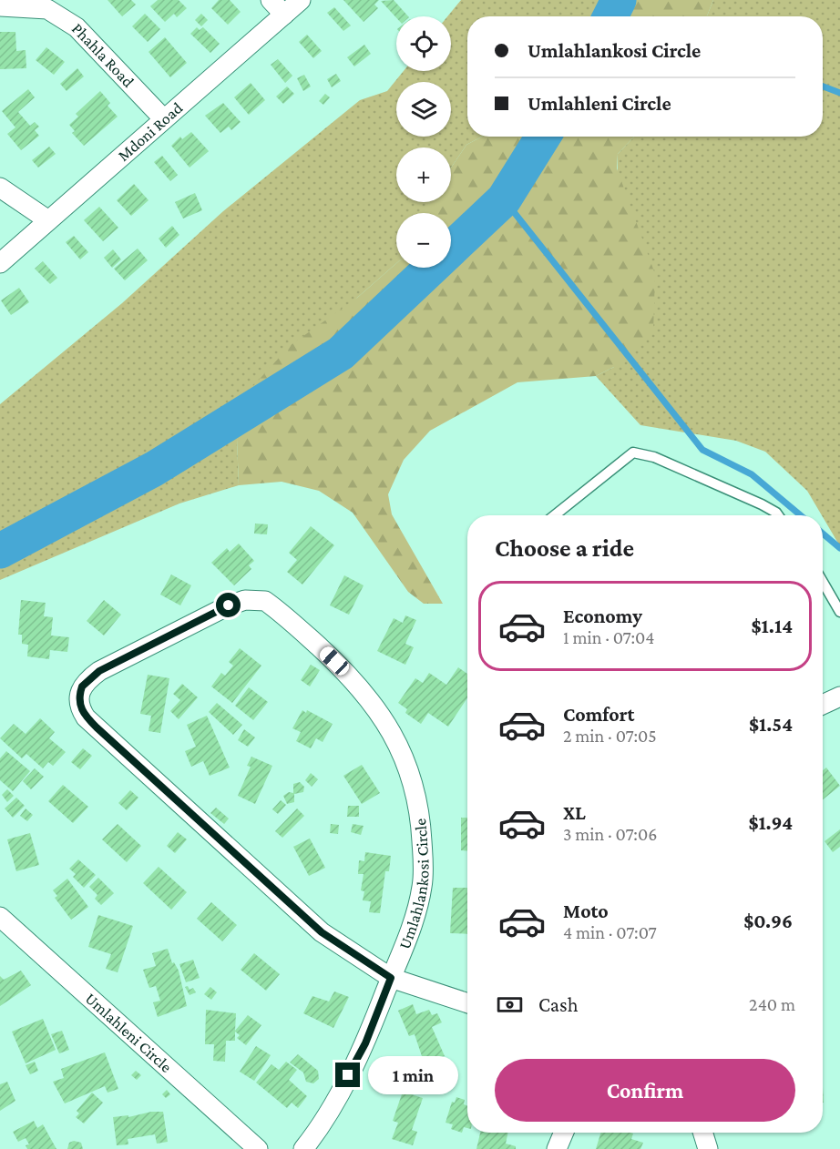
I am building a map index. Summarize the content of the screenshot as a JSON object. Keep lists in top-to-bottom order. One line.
{"streets":{"street":["Phahla Road","Mdoni Road","Umlahlankosi Circle","Umlahleni Circle"]},"crossings":[["Phahla Road","Mdoni Road"]],"page":{"map_buttons":["+","−"],"banner":["Umlahlankosi Circle","Umlahleni Circle"],"heading":"Choose a ride","list":[{"name":"Economy","note":"1 min · 07:04","value":"$1.14"},{"name":"Comfort","note":"2 min · 07:05","value":"$1.54"},{"name":"XL","note":"3 min · 07:06","value":"$1.94"},{"name":"Moto","note":"4 min · 07:07","value":"$0.96"}],"pay":["Cash","240 m"],"buttons":"Confirm","bubble":"1 min"}}
